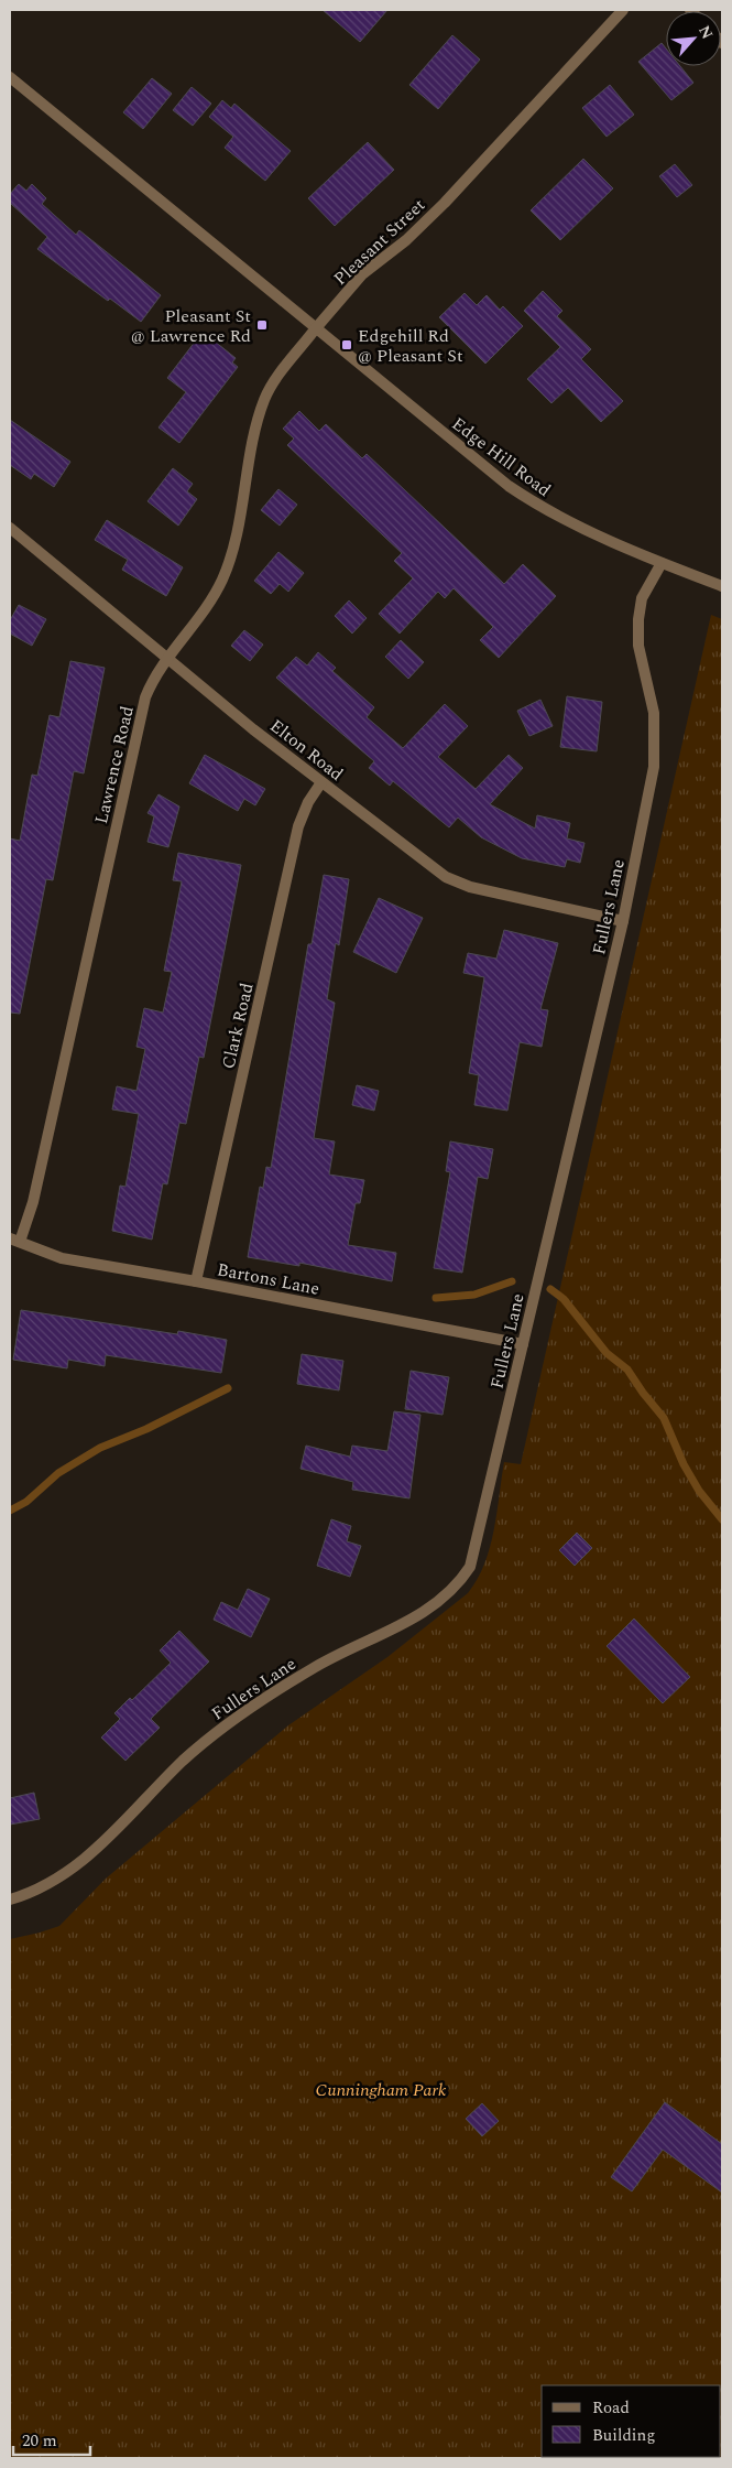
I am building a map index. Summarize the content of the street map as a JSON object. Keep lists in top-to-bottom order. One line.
{"streets":{"street":["Pleasant Street","Edge Hill Road","Elton Road","Lawrence Road","Fullers Lane","Clark Road","Bartons Lane"]},"crossings":[["Pleasant Street","Edge Hill Road"],["Pleasant Street","Lawrence Road"],["Edge Hill Road","Lawrence Road"],["Edge Hill Road","Fullers Lane"],["Elton Road","Lawrence Road"],["Elton Road","Fullers Lane"],["Elton Road","Clark Road"],["Lawrence Road","Bartons Lane"],["Fullers Lane","Bartons Lane"],["Clark Road","Bartons Lane"]],"parks":["Cunningham Park"],"places":{"transit":["Pleasant St @ Lawrence Rd","Edgehill Rd @ Pleasant St"]},"legend":["Road","Building"],"scale_bar":"20 m","north":"top right"}
